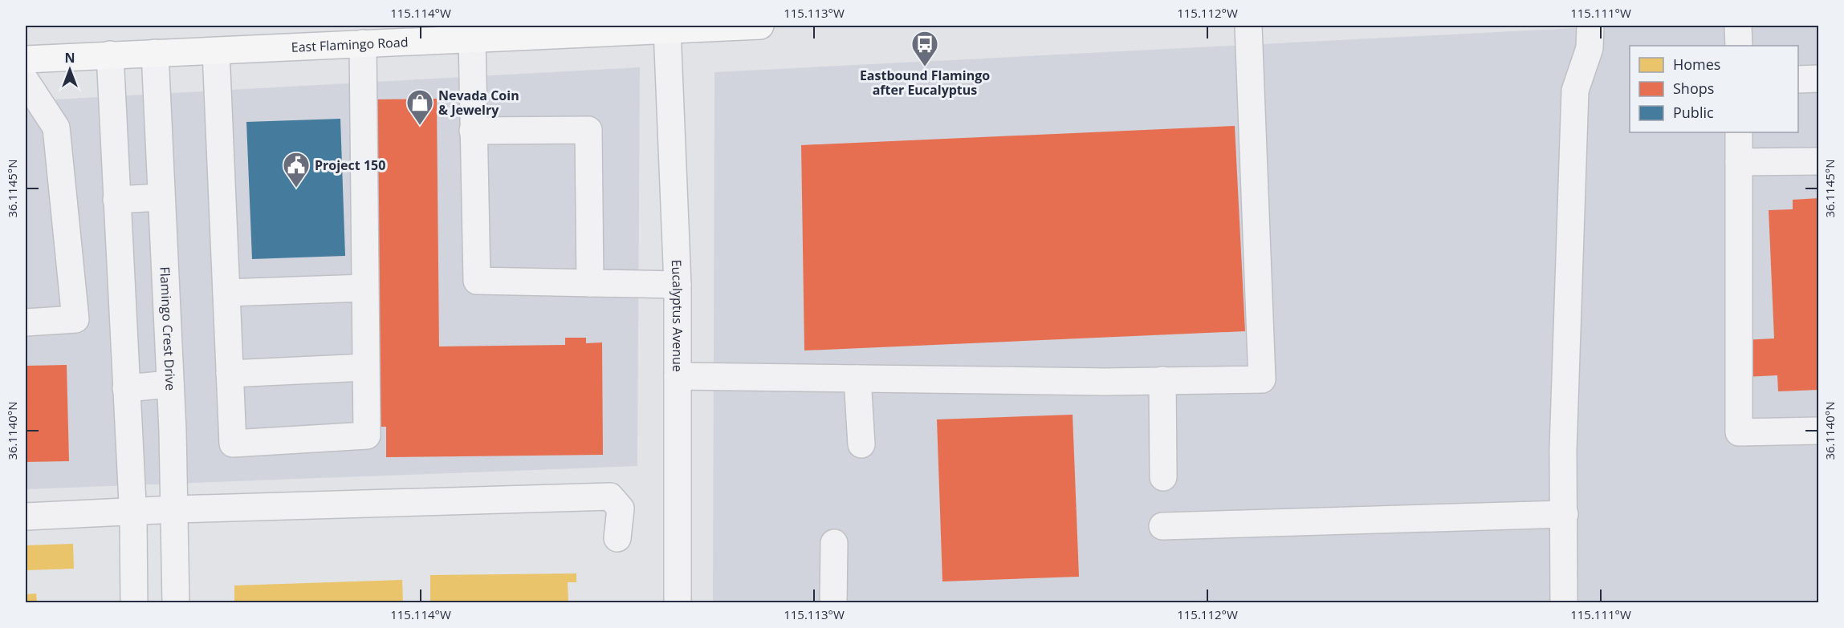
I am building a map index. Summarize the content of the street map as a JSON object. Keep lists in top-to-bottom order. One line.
{"streets":{"main road":["East Flamingo Road"],"street":["Eucalyptus Avenue","Flamingo Crest Drive"]},"crossings":[["East Flamingo Road","Eucalyptus Avenue"],["East Flamingo Road","Flamingo Crest Drive"]],"places":{"bus stop":["Eastbound Flamingo after Eucalyptus"],"shop":["Nevada Coin & Jewelry"],"public building":["Project 150"]},"legend":["Homes","Shops","Public"],"north":"top","coordinates":["115.114°W","115.113°W","115.112°W","115.111°W","36.1145°N","36.1140°N"]}
